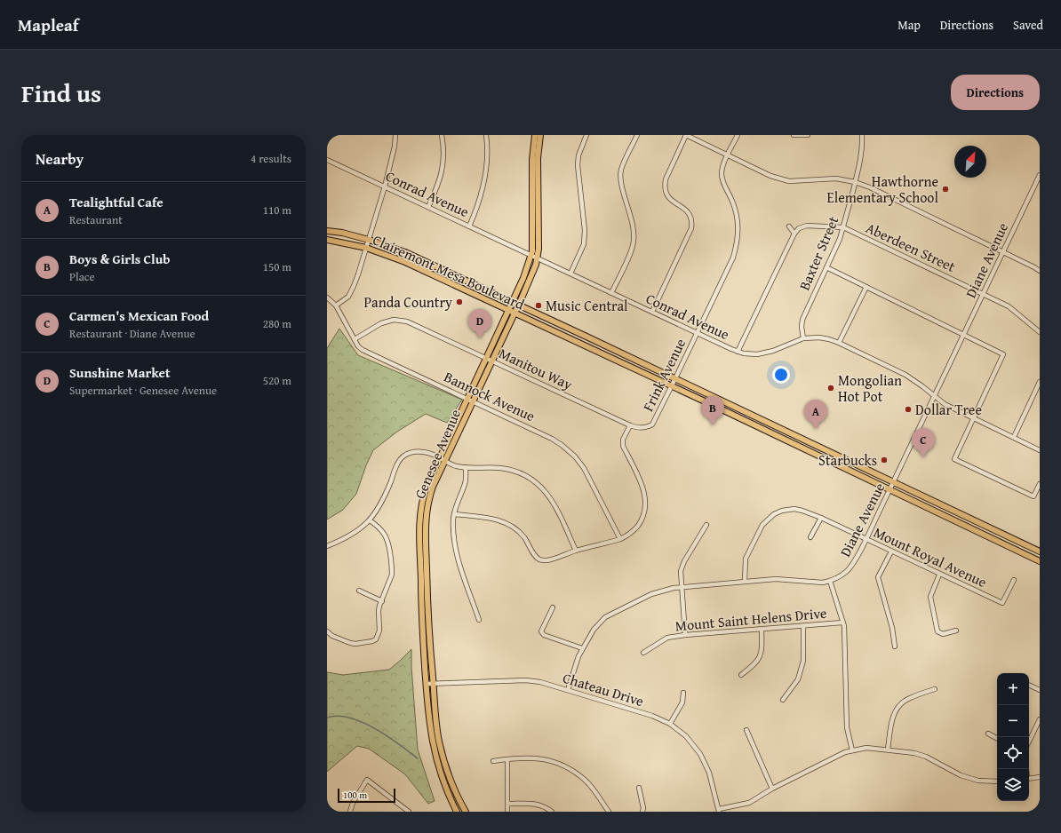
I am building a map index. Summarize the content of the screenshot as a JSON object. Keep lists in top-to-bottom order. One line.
{"streets":{"main road":["Clairemont Mesa Boulevard","Genesee Avenue"],"street":["Conrad Avenue","Aberdeen Street","Baxter Street","Diane Avenue","Manitou Way","Frink Avenue","Bannock Avenue","Mount Royal Avenue","Mount Saint Helens Drive","Chateau Drive"]},"crossings":[["Conrad Avenue","Baxter Street"],["Conrad Avenue","Diane Avenue"],["Conrad Avenue","Frink Avenue"],["Conrad Avenue","Genesee Avenue"],["Aberdeen Street","Baxter Street"],["Aberdeen Street","Diane Avenue"],["Diane Avenue","Clairemont Mesa Boulevard"],["Diane Avenue","Mount Royal Avenue"],["Diane Avenue","Chateau Drive"],["Clairemont Mesa Boulevard","Frink Avenue"],["Clairemont Mesa Boulevard","Genesee Avenue"],["Manitou Way","Frink Avenue"],["Manitou Way","Bannock Avenue"],["Manitou Way","Genesee Avenue"],["Bannock Avenue","Genesee Avenue"],["Genesee Avenue","Chateau Drive"]],"places":["Hawthorne Elementary School","Panda Country","Music Central","Mongolian Hot Pot","Dollar Tree","Starbucks"],"scale_bar":"100 m","north":"top right","page":{"header":"Mapleaf","nav":["Map","Directions","Saved"],"title":"Find us","buttons":"Directions","heading":["Nearby","4 results"],"list":[{"mark":"A","name":"Tealightful Cafe","note":"Restaurant","value":"110 m"},{"mark":"B","name":"Boys & Girls Club","note":"Place","value":"150 m"},{"mark":"C","name":"Carmen's Mexican Food","note":"Restaurant · Diane Avenue","value":"280 m"},{"mark":"D","name":"Sunshine Market","note":"Supermarket · Genesee Avenue","value":"520 m"}],"pins":["D","B","A","C"],"map_buttons":["+","−"],"scale":"100 m"}}
